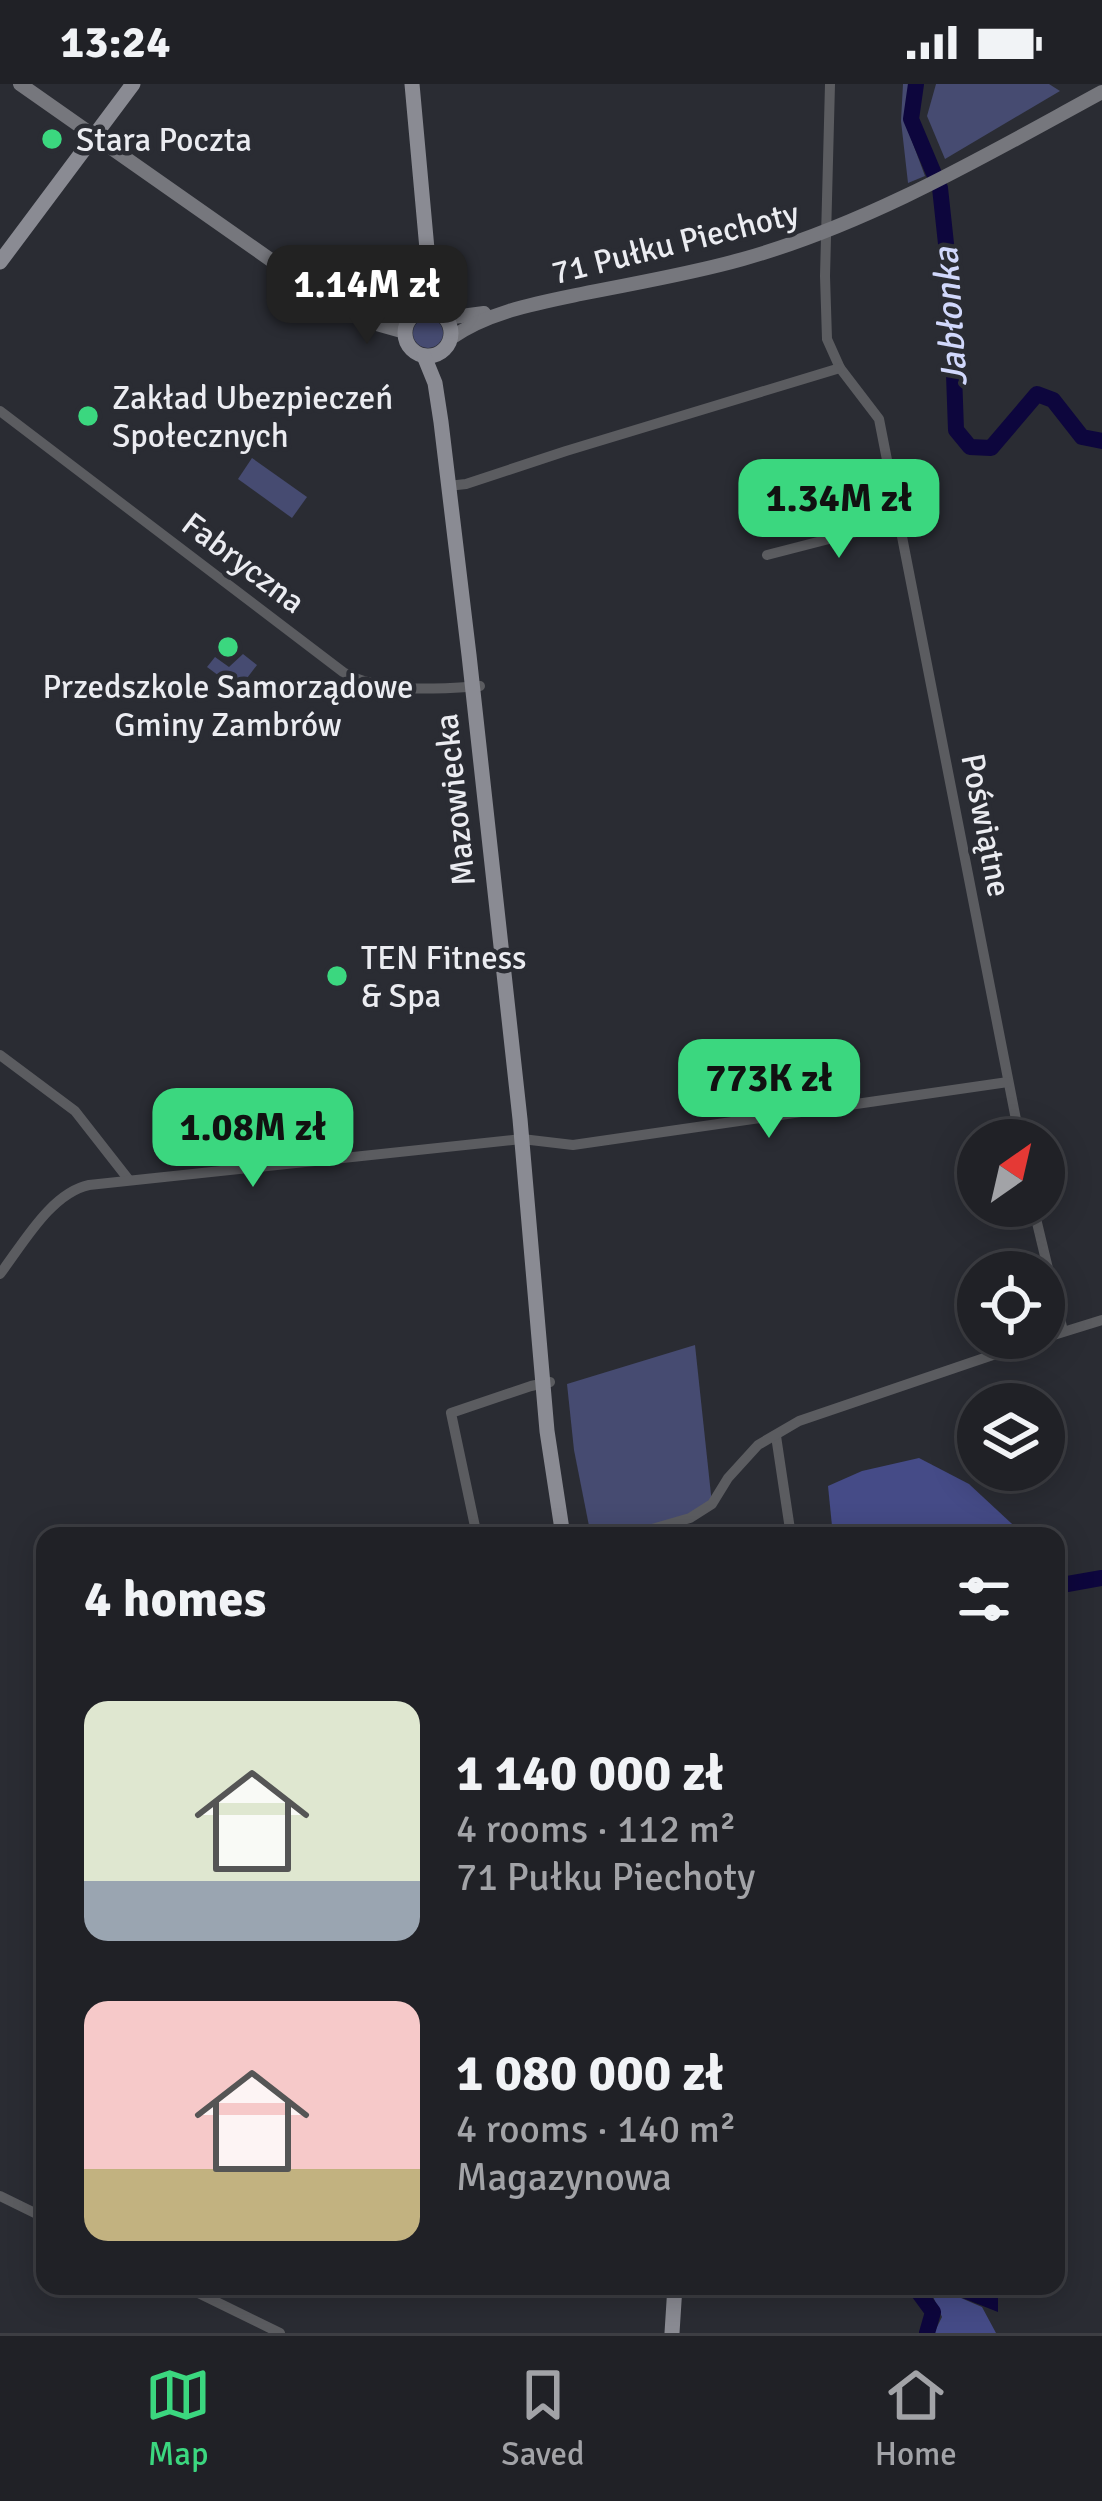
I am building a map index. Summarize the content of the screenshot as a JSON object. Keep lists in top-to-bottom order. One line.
{"streets":{"main road":["Mazowiecka"],"street":["71 Pułku Piechoty","Fabryczna","Poświątne"]},"crossings":[["71 Pułku Piechoty","Poświątne"],["Fabryczna","Mazowiecka"]],"water":["Jabłonka"],"places":["Stara Poczta","Zakład Ubezpieczeń Społecznych","Przedszkole Samorządowe Gminy Zambrów","TEN Fitness & Spa"],"north":"top right","page":{"status":"13:24","price":["1.14M zł","1.34M zł","773K zł","1.08M zł"],"heading":"4 homes","list":[{"name":"1 140 000 zł","note":"4 rooms · 112 m² · 71 Pułku Piechoty"},{"name":"1 080 000 zł","note":"4 rooms · 140 m² · Magazynowa"}],"tabs":["Map","Saved","Home"]}}
